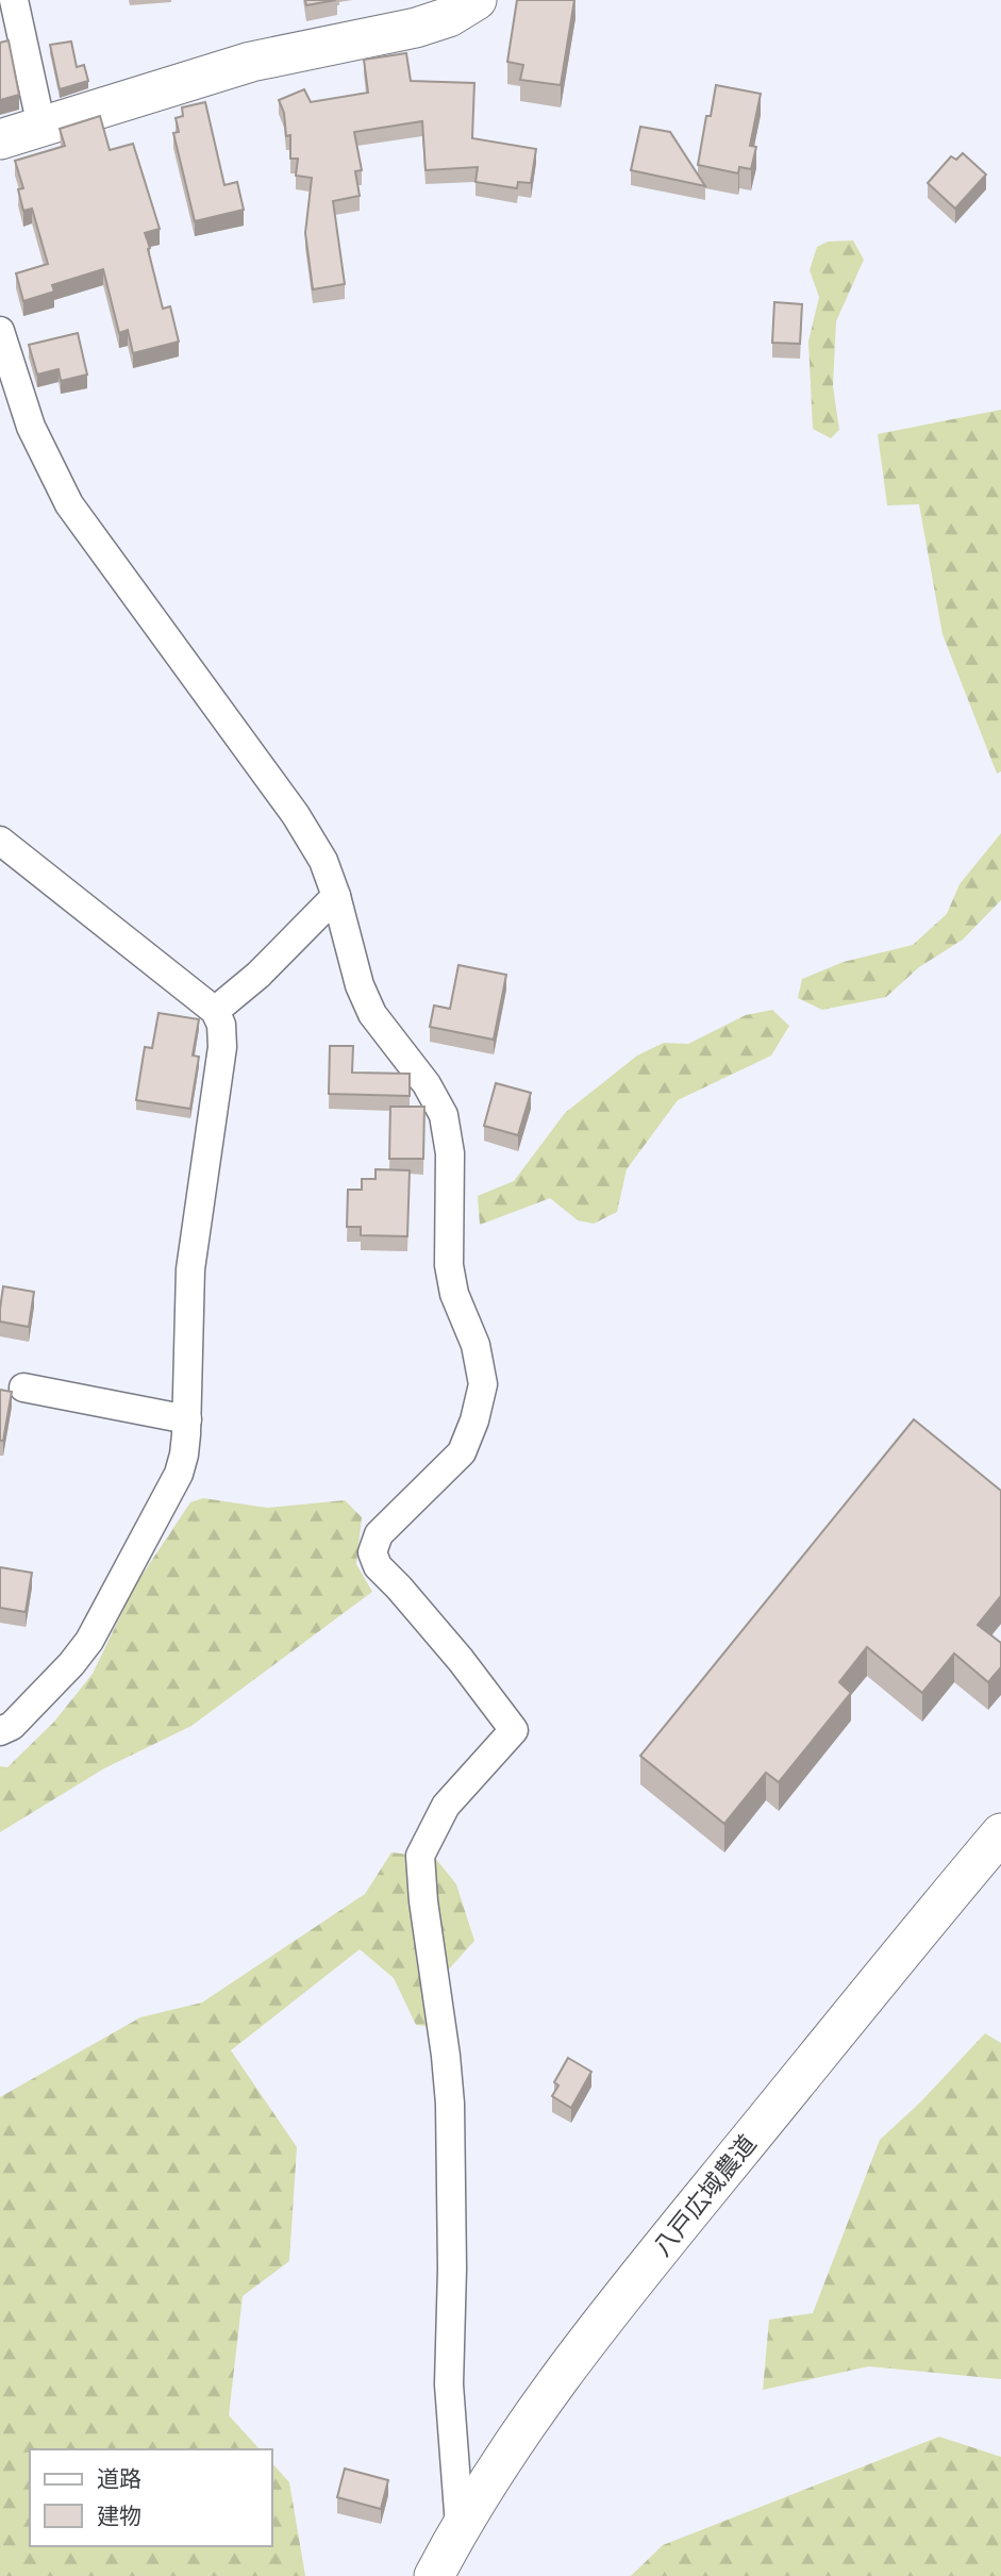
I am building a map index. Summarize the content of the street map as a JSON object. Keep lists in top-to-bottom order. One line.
{"streets":{"street":["八戸広域農道"]},"legend":["道路","建物"]}
